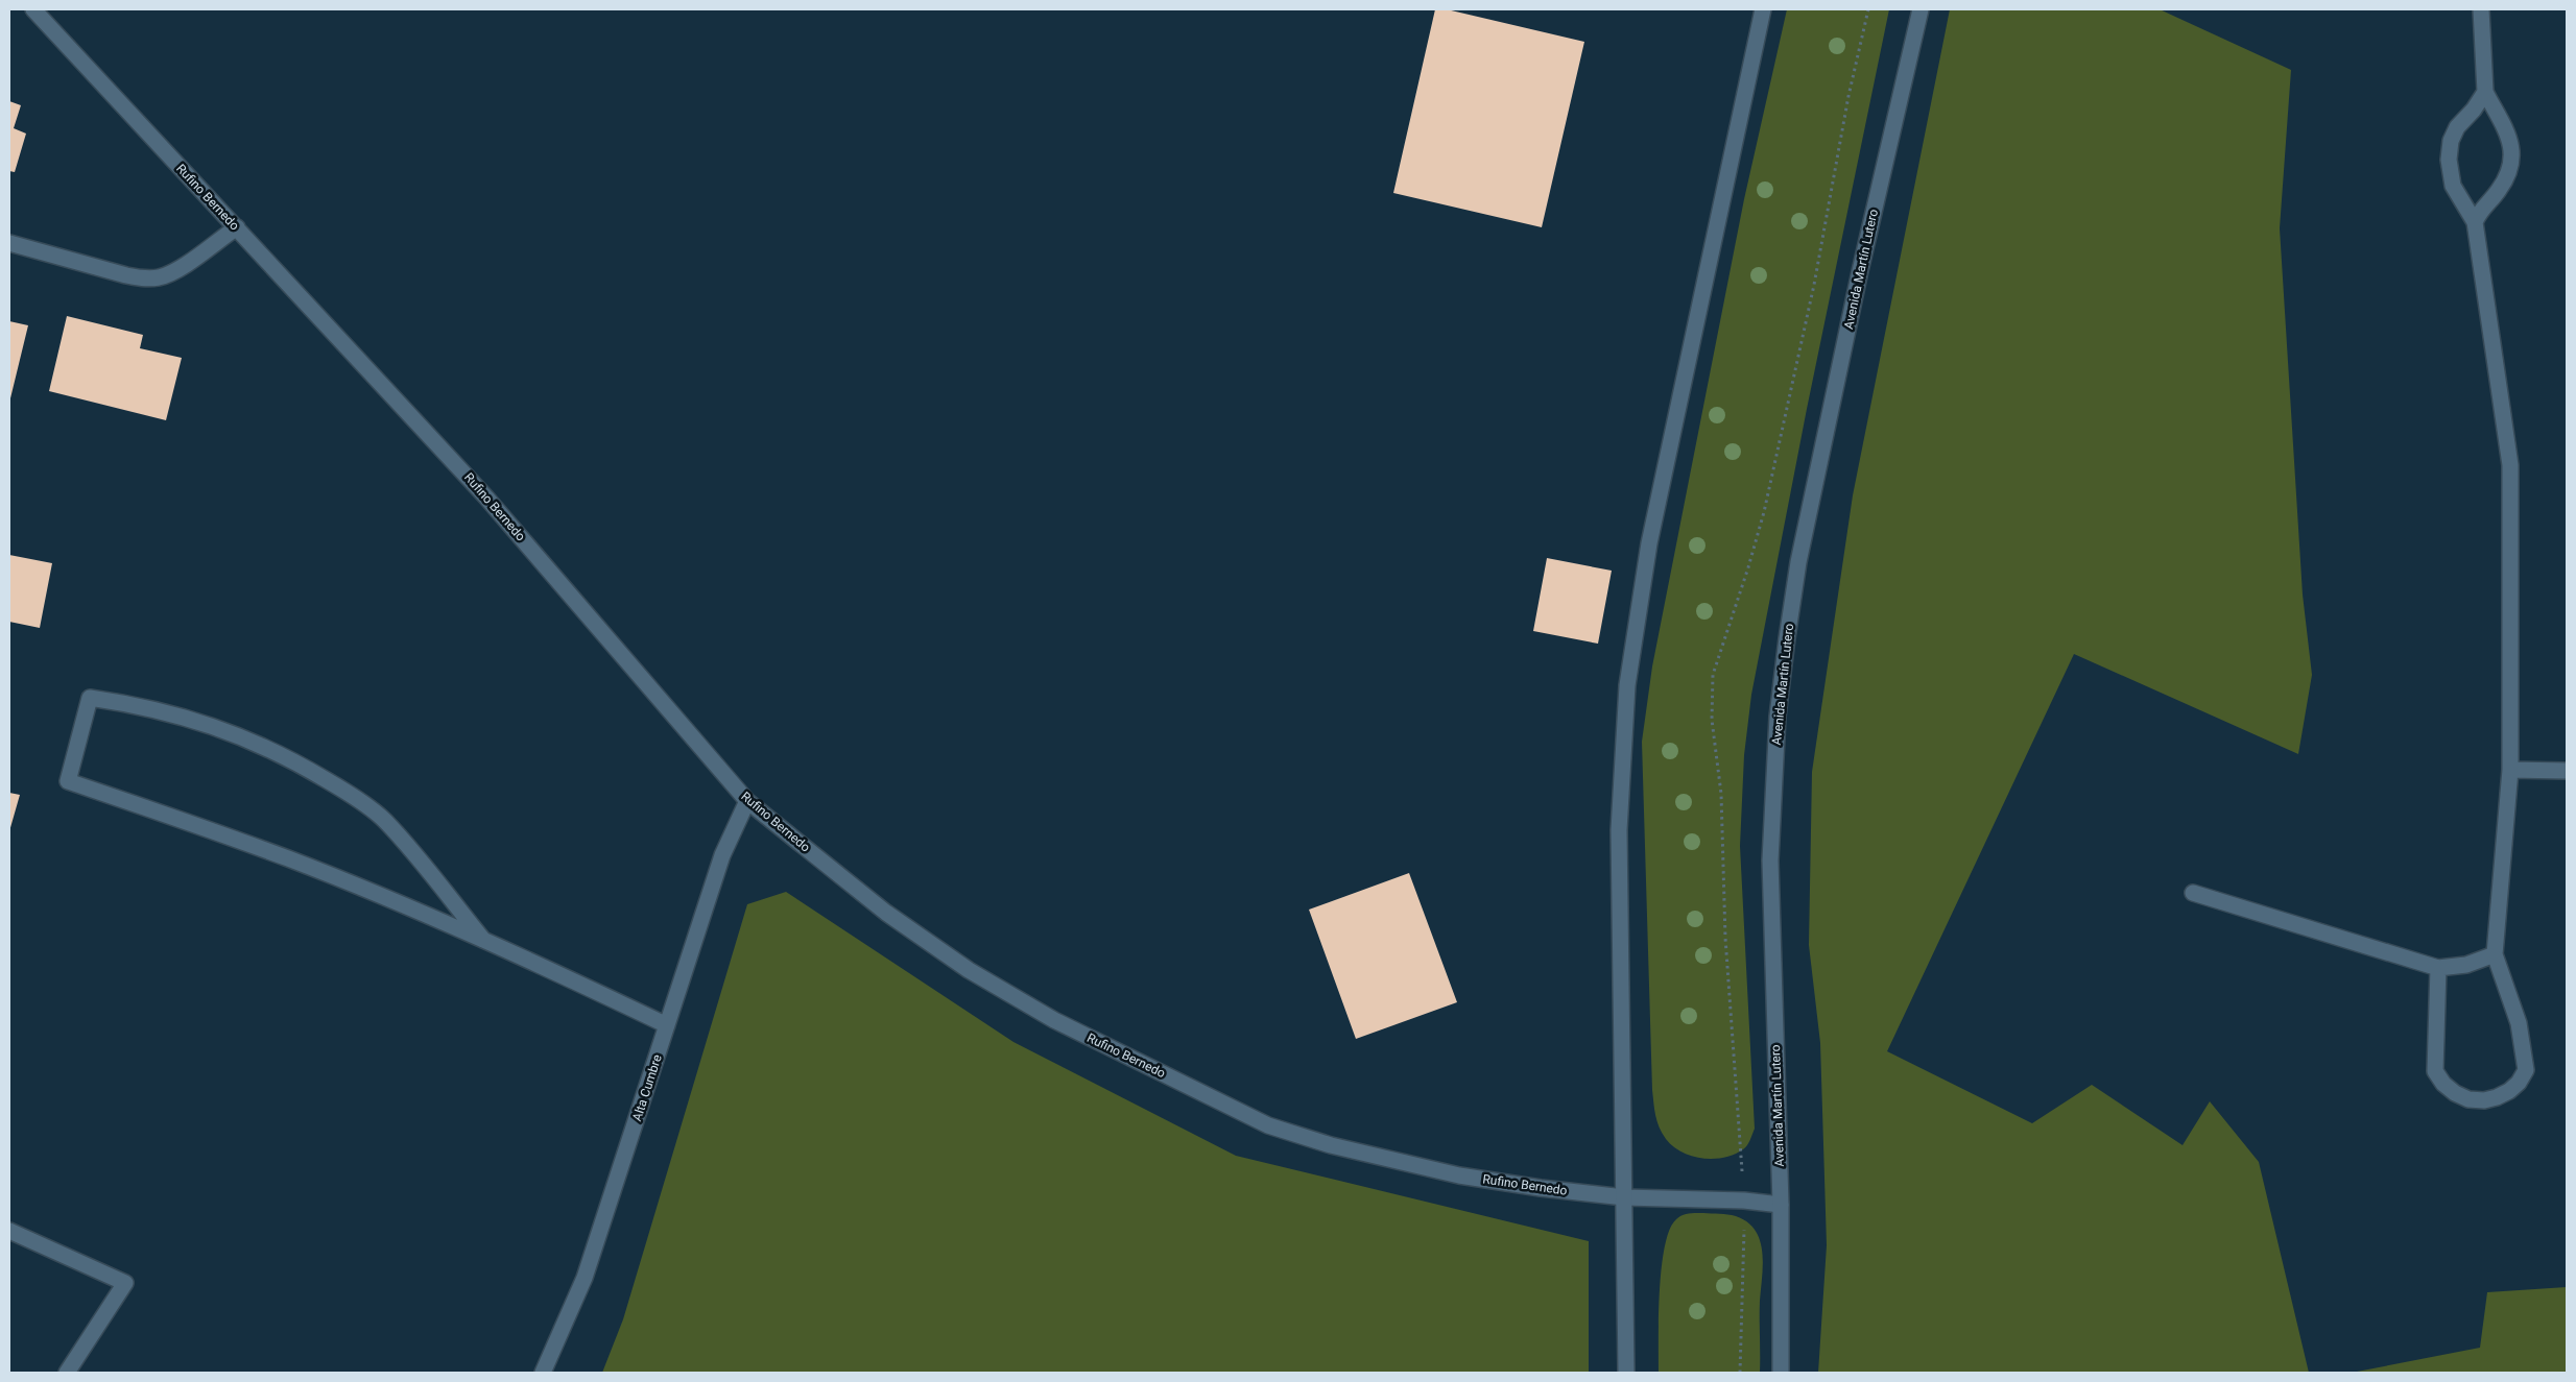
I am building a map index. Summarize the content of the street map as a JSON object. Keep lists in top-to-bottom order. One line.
{"streets":{"street":["Rufino Bernedo","Avenida Martín Lutero","Alta Cumbre"]},"crossings":[["Rufino Bernedo","Avenida Martín Lutero"],["Rufino Bernedo","Alta Cumbre"]]}
